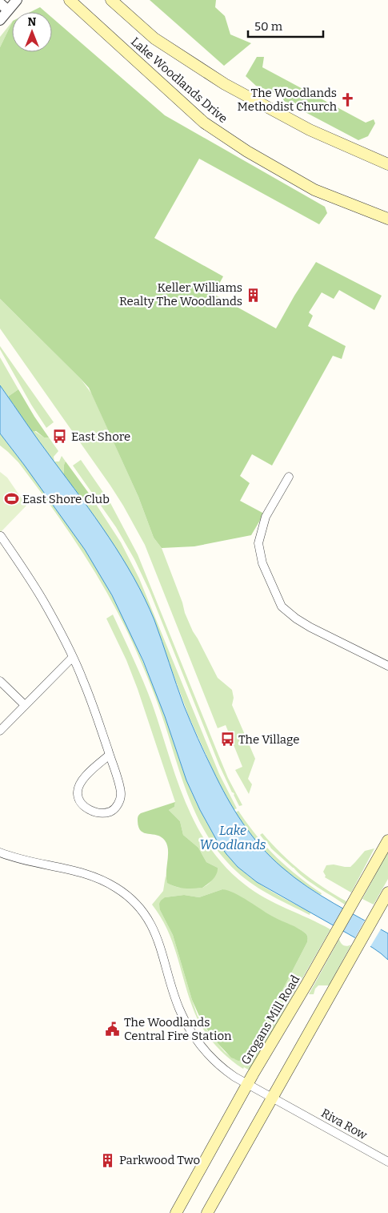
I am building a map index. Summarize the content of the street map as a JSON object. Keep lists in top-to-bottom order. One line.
{"streets":{"main road":["Lake Woodlands Drive","Grogans Mill Road"],"street":["Riva Row"]},"crossings":[["Grogans Mill Road","Riva Row"]],"water":["Lake Woodlands"],"places":{"church":["The Woodlands Methodist Church"],"building":["Keller Williams Realty The Woodlands","Parkwood Two"],"bus stop":["East Shore","The Village"],"sports":["East Shore Club"],"public building":["The Woodlands Central Fire Station"]},"scale_bar":"50 m","north":"top"}
